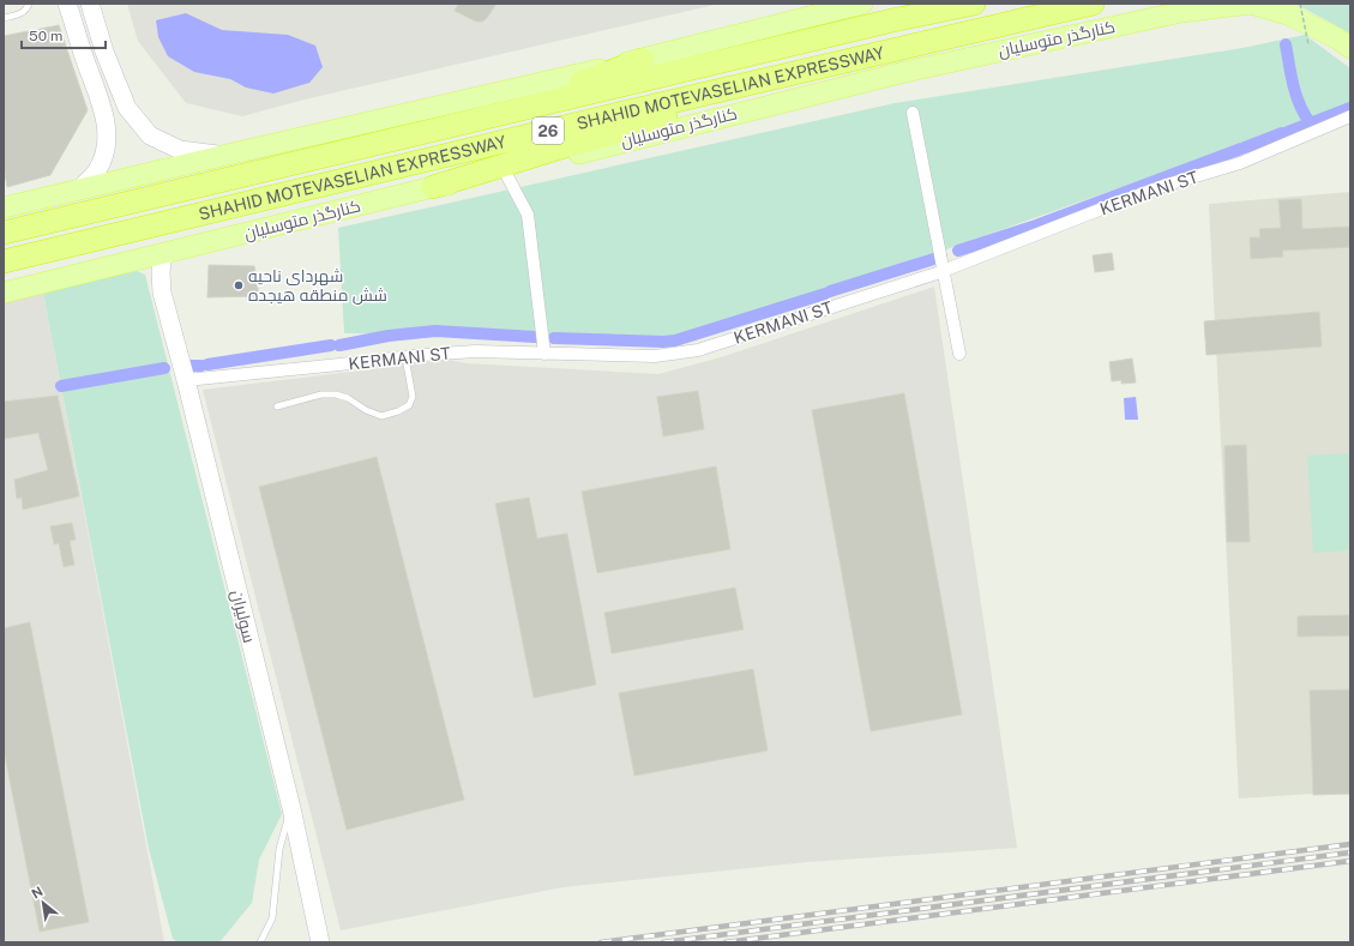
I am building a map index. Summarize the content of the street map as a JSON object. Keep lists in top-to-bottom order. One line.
{"streets":{"highway":["SHAHID MOTEVASELIAN EXPRESSWAY","26"],"main road":["کنارگذر متوسلیان","سولیران"],"street":["KERMANI ST"]},"crossings":[["KERMANI ST","سولیران"]],"places":["شهردای ناحیه شش منطقه هیجده"],"scale_bar":"50 m","north":"top left"}
